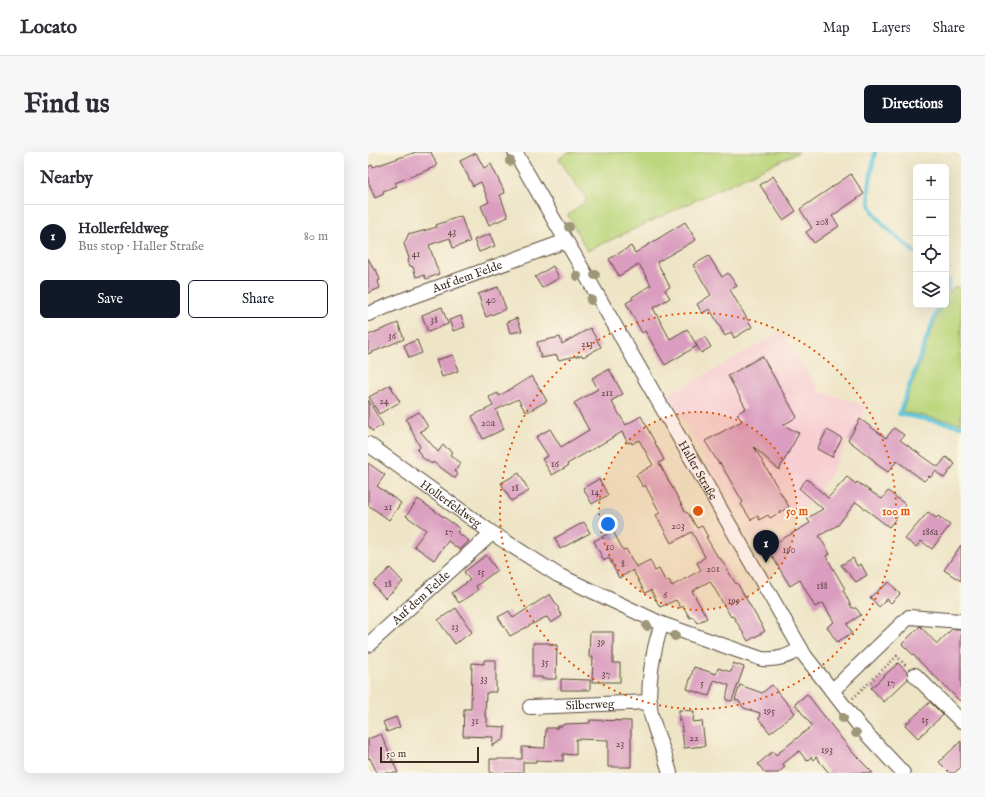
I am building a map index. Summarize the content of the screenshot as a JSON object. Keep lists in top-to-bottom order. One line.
{"streets":{"street":["Auf dem Felde","Haller Straße","Hollerfeldweg","Silberweg"]},"crossings":[["Auf dem Felde","Haller Straße"],["Auf dem Felde","Hollerfeldweg"],["Haller Straße","Hollerfeldweg"]],"house_numbers":["208","43","41","40","38","36","213","211","24","20a","16","18","14","21","203","17","186a","10","190","8","201","15","18","188","6","199","13","39","35","37","33","5","17","195","15","31","22","23","193"],"scale_bar":"50 m","page":{"header":"Locato","nav":["Map","Layers","Share"],"buttons":["Directions",["Save","Share"]],"title":"Find us","heading":"Nearby","map_buttons":["+","−"],"list":[{"mark":"1","name":"Hollerfeldweg","note":"Bus stop · Haller Straße","value":"80 m"}],"pins":"1","scale":"50 m"},"rings":["50 m","100 m"]}
